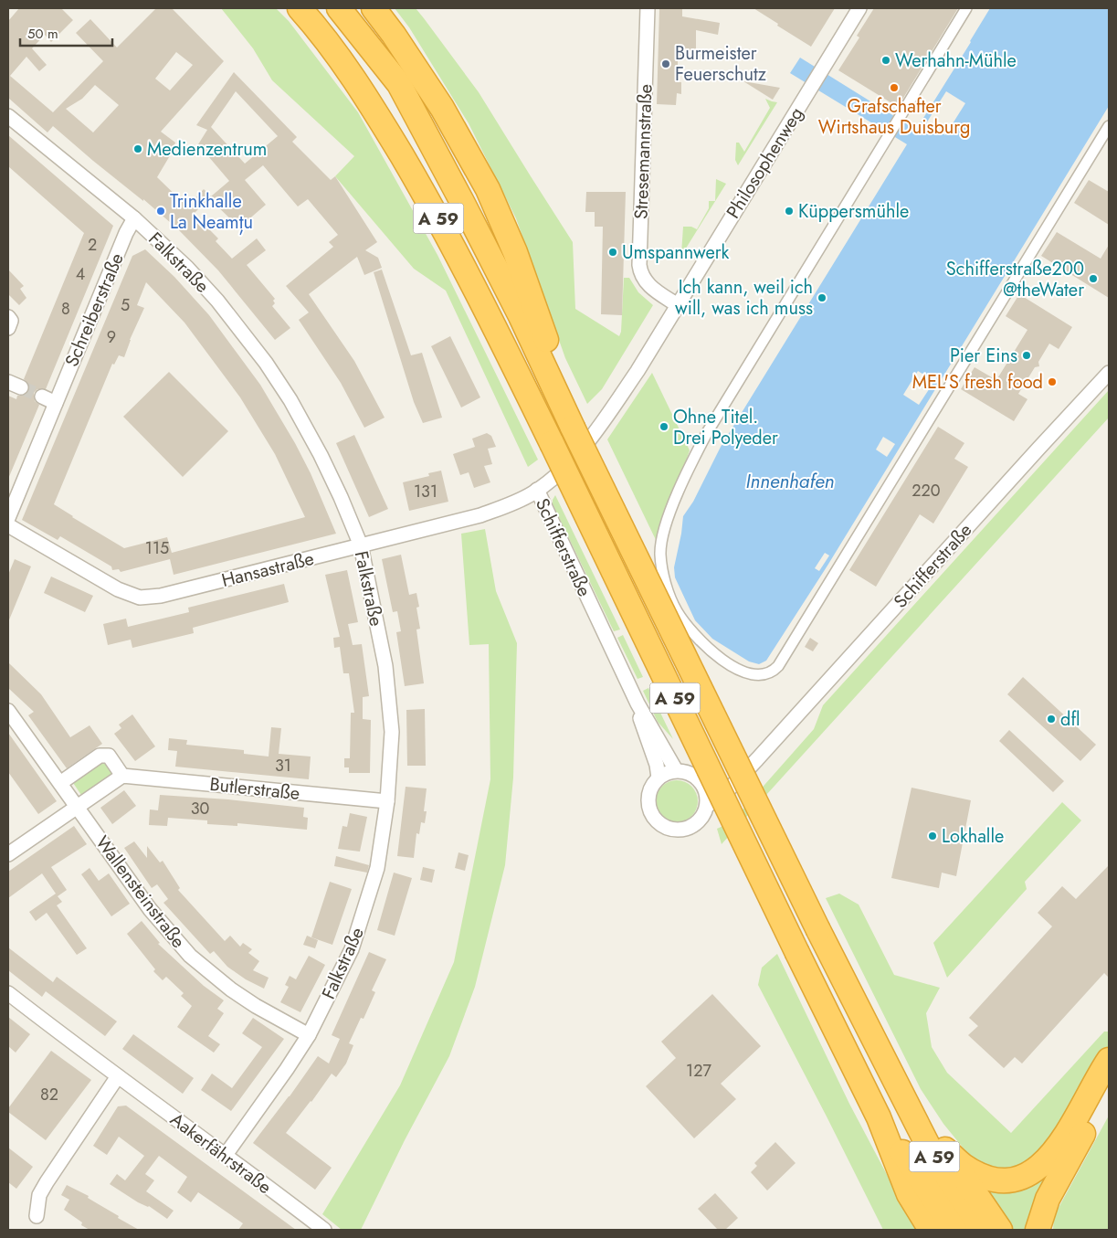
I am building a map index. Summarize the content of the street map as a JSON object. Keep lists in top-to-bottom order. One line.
{"streets":{"highway":["A 59"],"street":["Stresemannstraße","Philosophenweg","Falkstraße","Schreiberstraße","Schifferstraße","Hansastraße","Butlerstraße","Wallensteinstraße","Aakerfährstraße"]},"crossings":[["Stresemannstraße","Philosophenweg"],["Philosophenweg","Schifferstraße"],["Philosophenweg","Hansastraße"],["Falkstraße","Schreiberstraße"],["Falkstraße","Hansastraße"],["Falkstraße","Butlerstraße"],["Falkstraße","Wallensteinstraße"],["Falkstraße","Aakerfährstraße"],["Schifferstraße","Hansastraße"]],"water":["Innenhafen"],"places":["Werhahn-Mühle","Burmeister Feuerschutz","Grafschafter Wirtshaus Duisburg","Medienzentrum","Trinkhalle La Neamțu","Küppersmühle","Umspannwerk","Schifferstraße200 @theWater","Ich kann, weil ich will, was ich muss","Pier Eins","MEL'S fresh food","Ohne Titel. Drei Polyeder","dfl","Lokhalle"],"house_numbers":["2","4","5","8","9","220","131","115","31","30","127","82"],"scale_bar":"50 m"}
